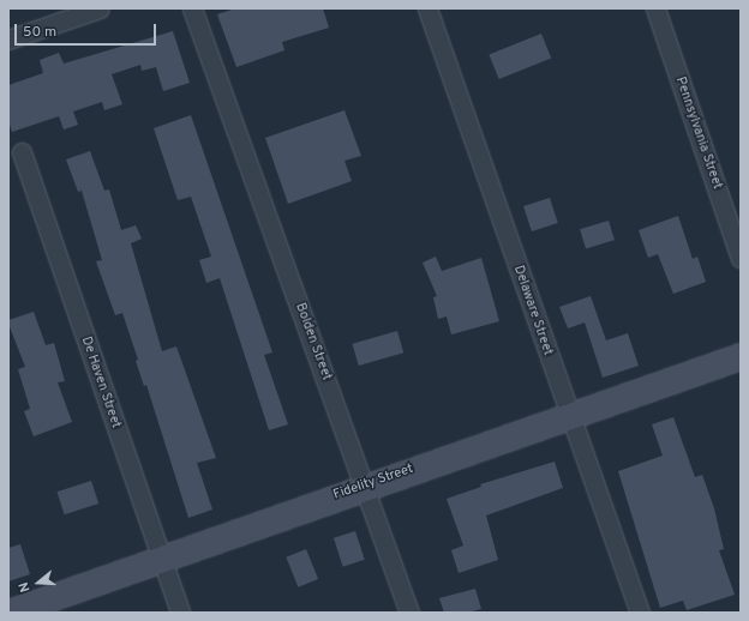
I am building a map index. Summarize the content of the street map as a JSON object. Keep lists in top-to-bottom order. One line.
{"streets":{"main road":["Fidelity Street"],"street":["Pennsylvania Street","Delaware Street","Bolden Street","De Haven Street"]},"crossings":[["Delaware Street","Fidelity Street"],["Bolden Street","Fidelity Street"],["De Haven Street","Fidelity Street"]],"scale_bar":"50 m","north":"left"}
